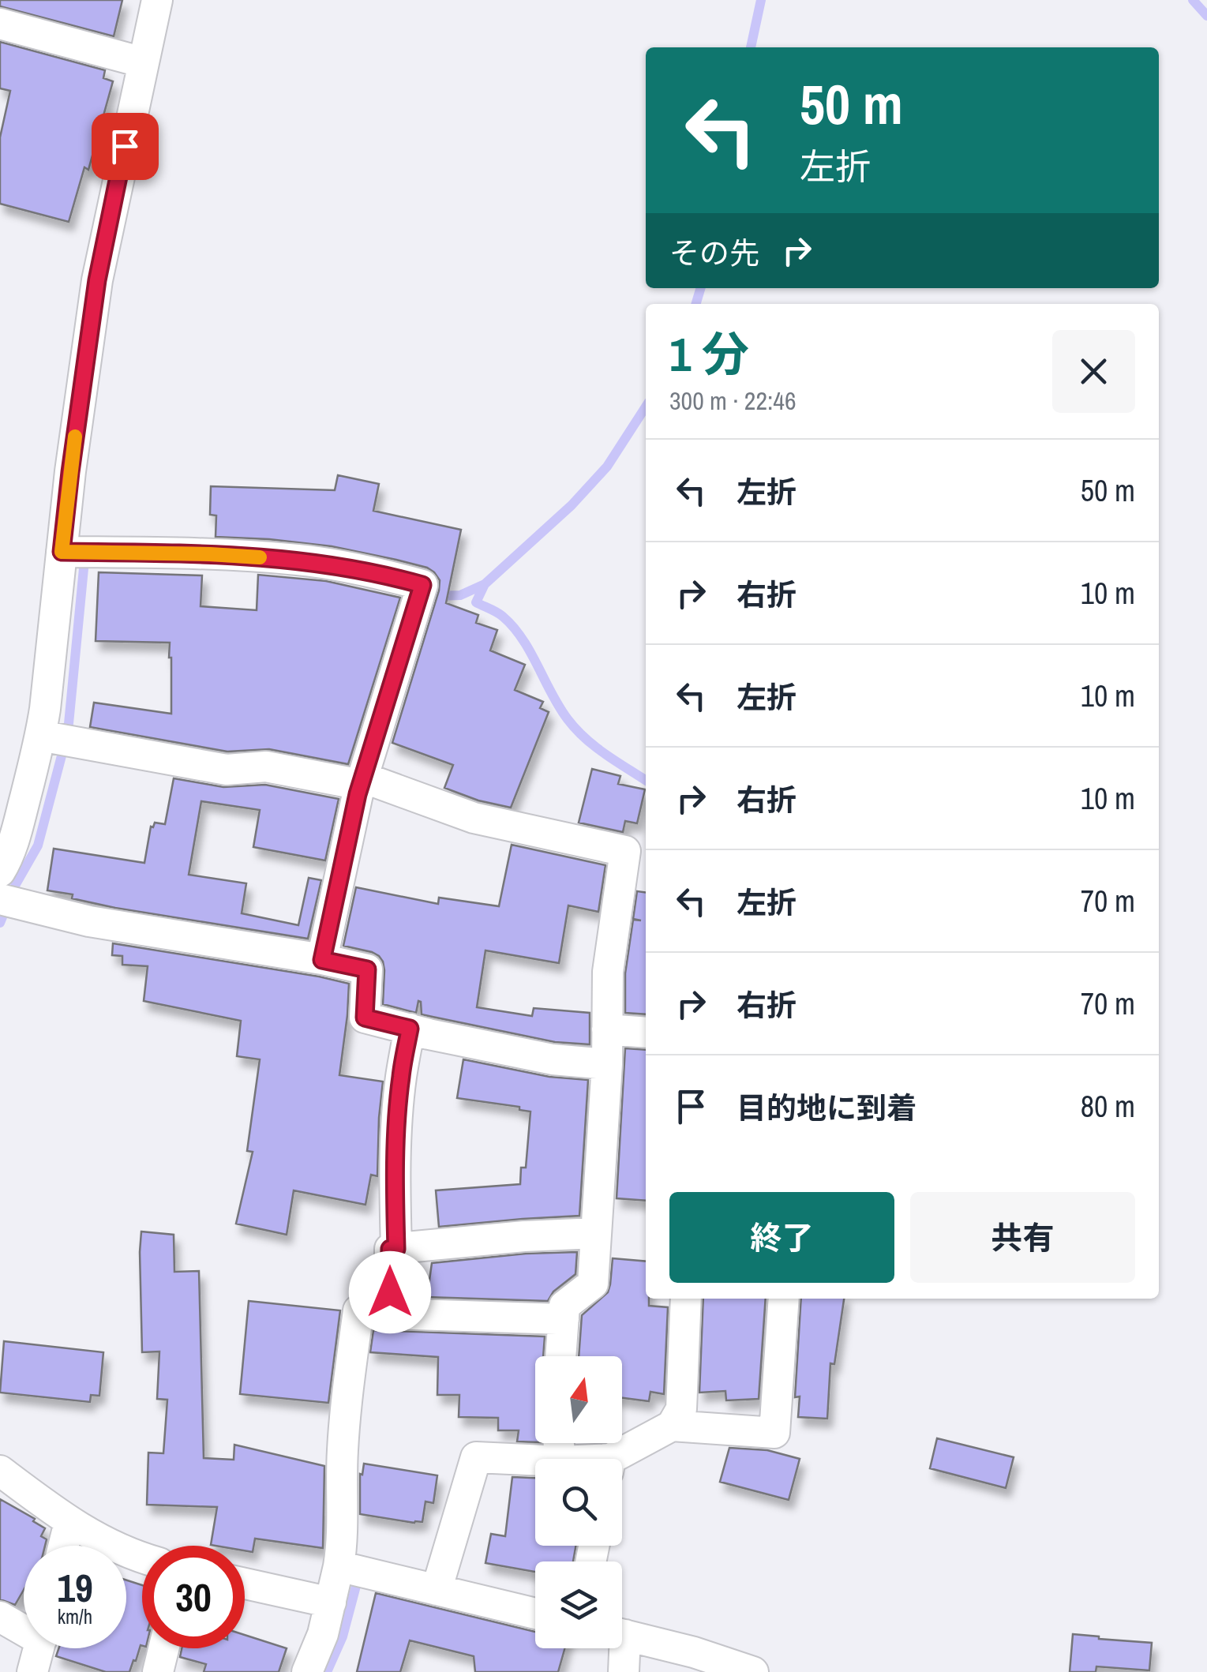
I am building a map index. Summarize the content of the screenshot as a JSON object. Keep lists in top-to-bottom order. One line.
{"north":"top","page":{"turn":["50 m","左折"],"then":"その先","heading":["1 分","300 m · 22:46"],"list":[{"name":"左折","value":"50 m"},{"name":"右折","value":"10 m"},{"name":"左折","value":"10 m"},{"name":"右折","value":"10 m"},{"name":"左折","value":"70 m"},{"name":"右折","value":"70 m"},{"name":"目的地に到着","value":"80 m"}],"buttons":["終了","共有"],"speed":"19 km/h","limit":"30"}}
